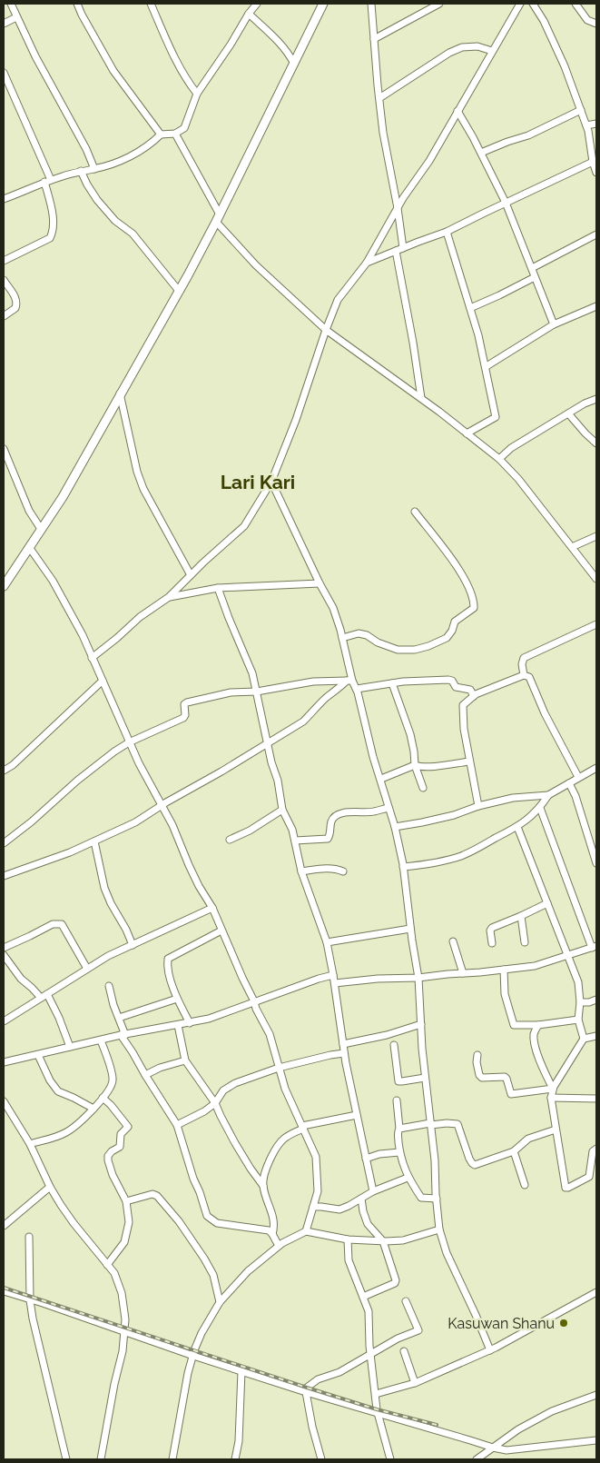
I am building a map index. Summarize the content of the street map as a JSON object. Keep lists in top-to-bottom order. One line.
{"districts":["Lari Kari"],"places":["Kasuwan Shanu"]}
